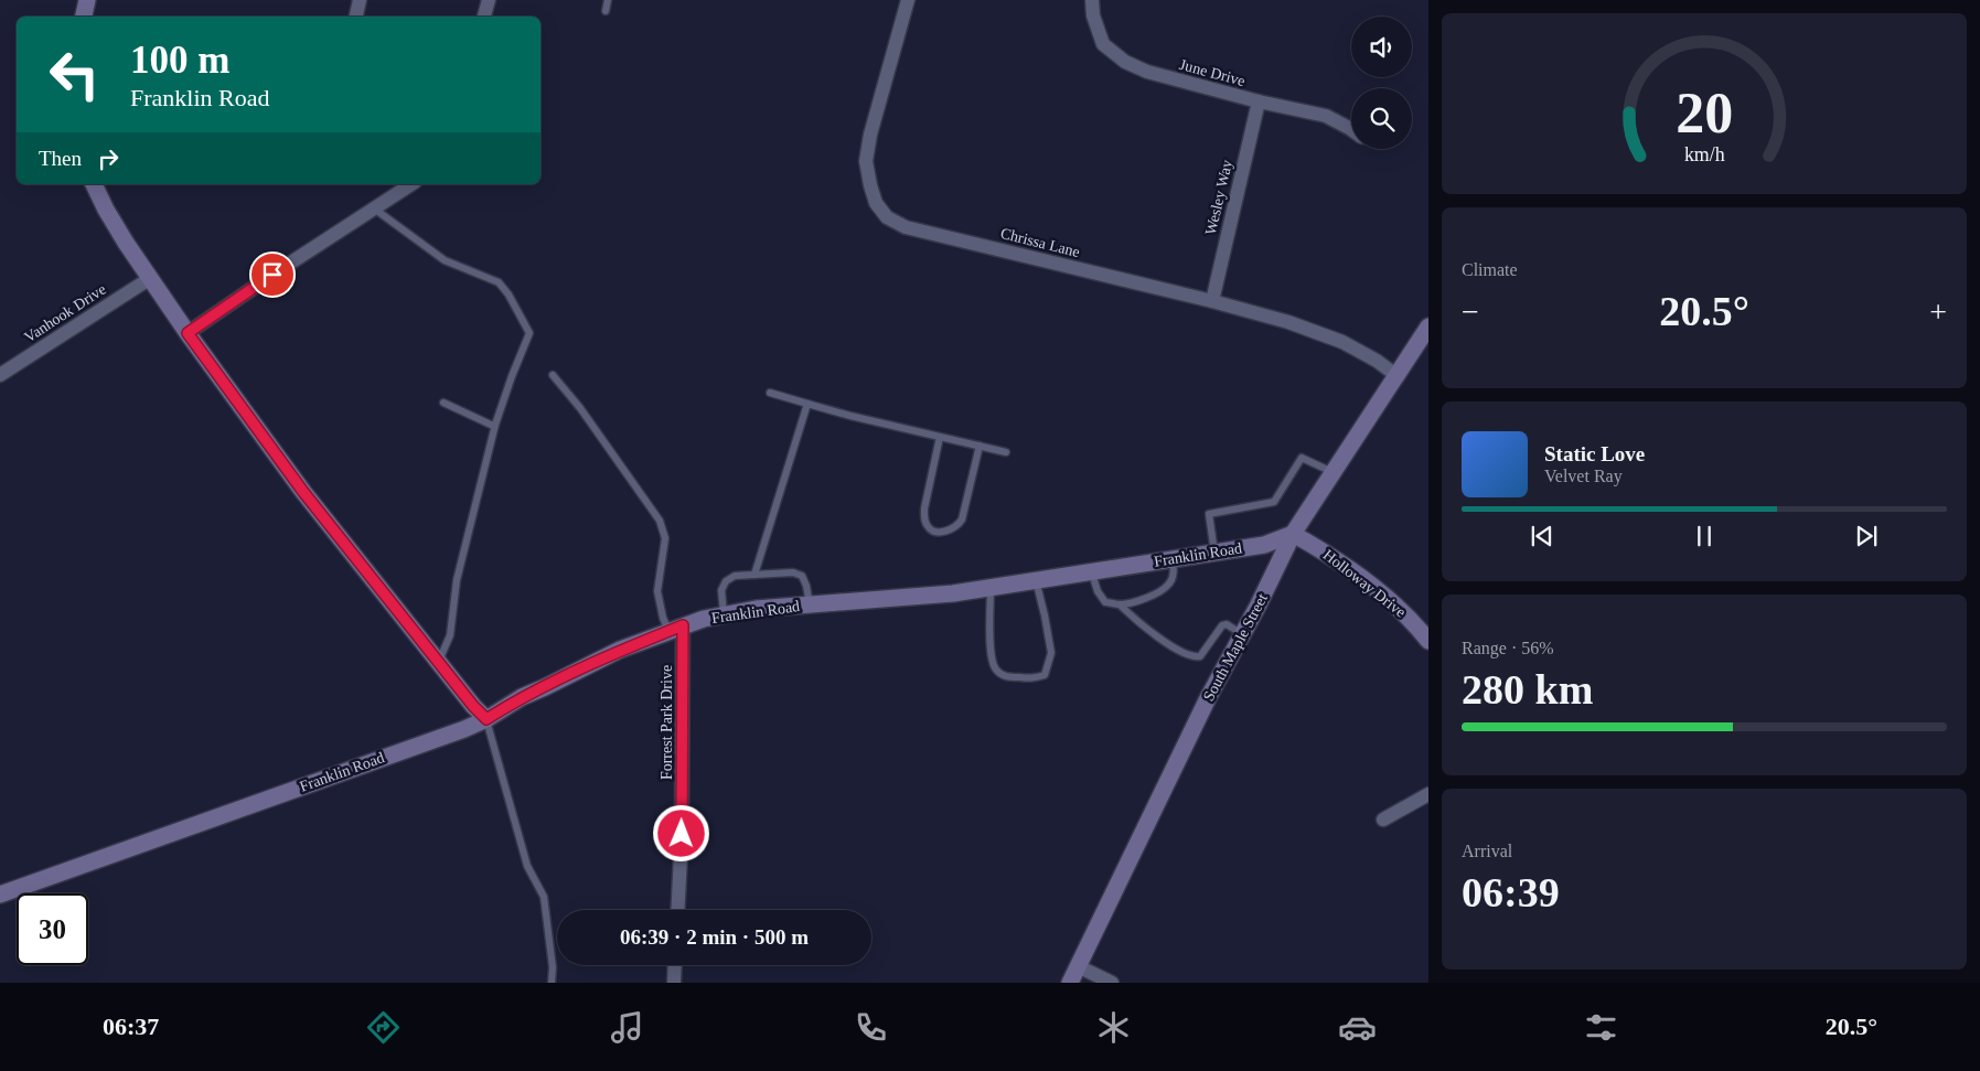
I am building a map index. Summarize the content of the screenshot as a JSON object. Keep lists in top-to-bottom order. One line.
{"streets":{"street":["June Drive","Wesley Way","Chrissa Lane","Vanhook Drive","Franklin Road","Holloway Drive","South Maple Street","Forrest Park Drive"]},"crossings":[["June Drive","Wesley Way"],["Wesley Way","Chrissa Lane"],["Chrissa Lane","South Maple Street"],["Franklin Road","Holloway Drive"],["Franklin Road","South Maple Street"],["Franklin Road","Forrest Park Drive"],["Holloway Drive","South Maple Street"]],"page":{"turn":["100 m","Franklin Road"],"then":"Then","tile":["Climate",["Range · 56%","280 km"],["Arrival","06:39"]],"heat":["−","20.5°","+"],"song":["Static Love","Velvet Ray"],"limit":"30","trip":"06:39 · 2 min · 500 m","tabs":["06:37","20.5°"],"gauge":["20","km/h"]}}
